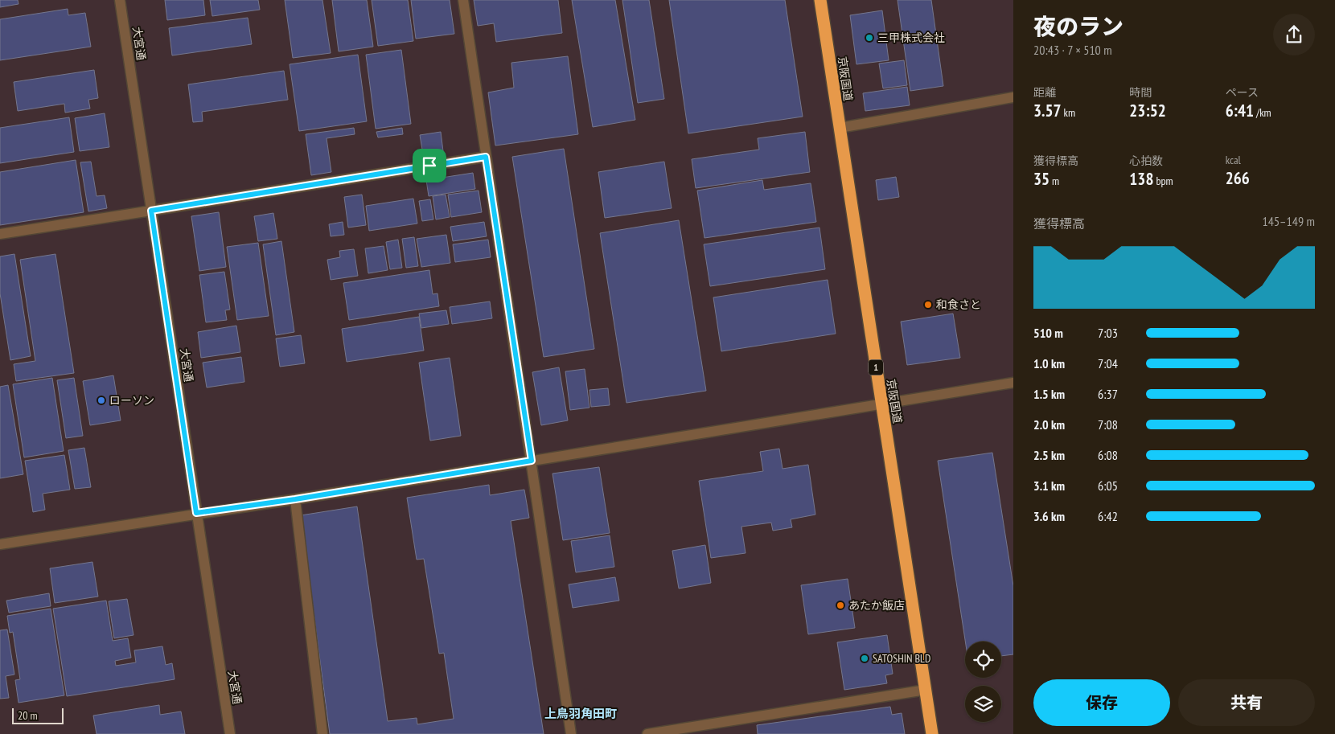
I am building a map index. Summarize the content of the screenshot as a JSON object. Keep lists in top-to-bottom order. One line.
{"streets":{"highway":["京阪国道","1"],"street":["大宮通"]},"districts":["上鳥羽角田町"],"places":["三甲株式会社","和食さと","ローソン","あたか飯店","SATOSHIN BLD"],"scale_bar":"20 m","page":{"heading":["夜のラン","20:43 · 7 × 510 m"],"stats":[["距離","3.57 km"],["時間","23:52"],["ペース","6:41 /km"],["獲得標高","35 m"],["心拍数","138 bpm"],["kcal","266"]],"chart":["獲得標高","145–149 m"],"list":[{"name":"510 m","note":"7:03"},{"name":"1.0 km","note":"7:04"},{"name":"1.5 km","note":"6:37"},{"name":"2.0 km","note":"7:08"},{"name":"2.5 km","note":"6:08"},{"name":"3.1 km","note":"6:05"},{"name":"3.6 km","note":"6:42"}],"buttons":["保存","共有"],"scale":"20 m"}}
